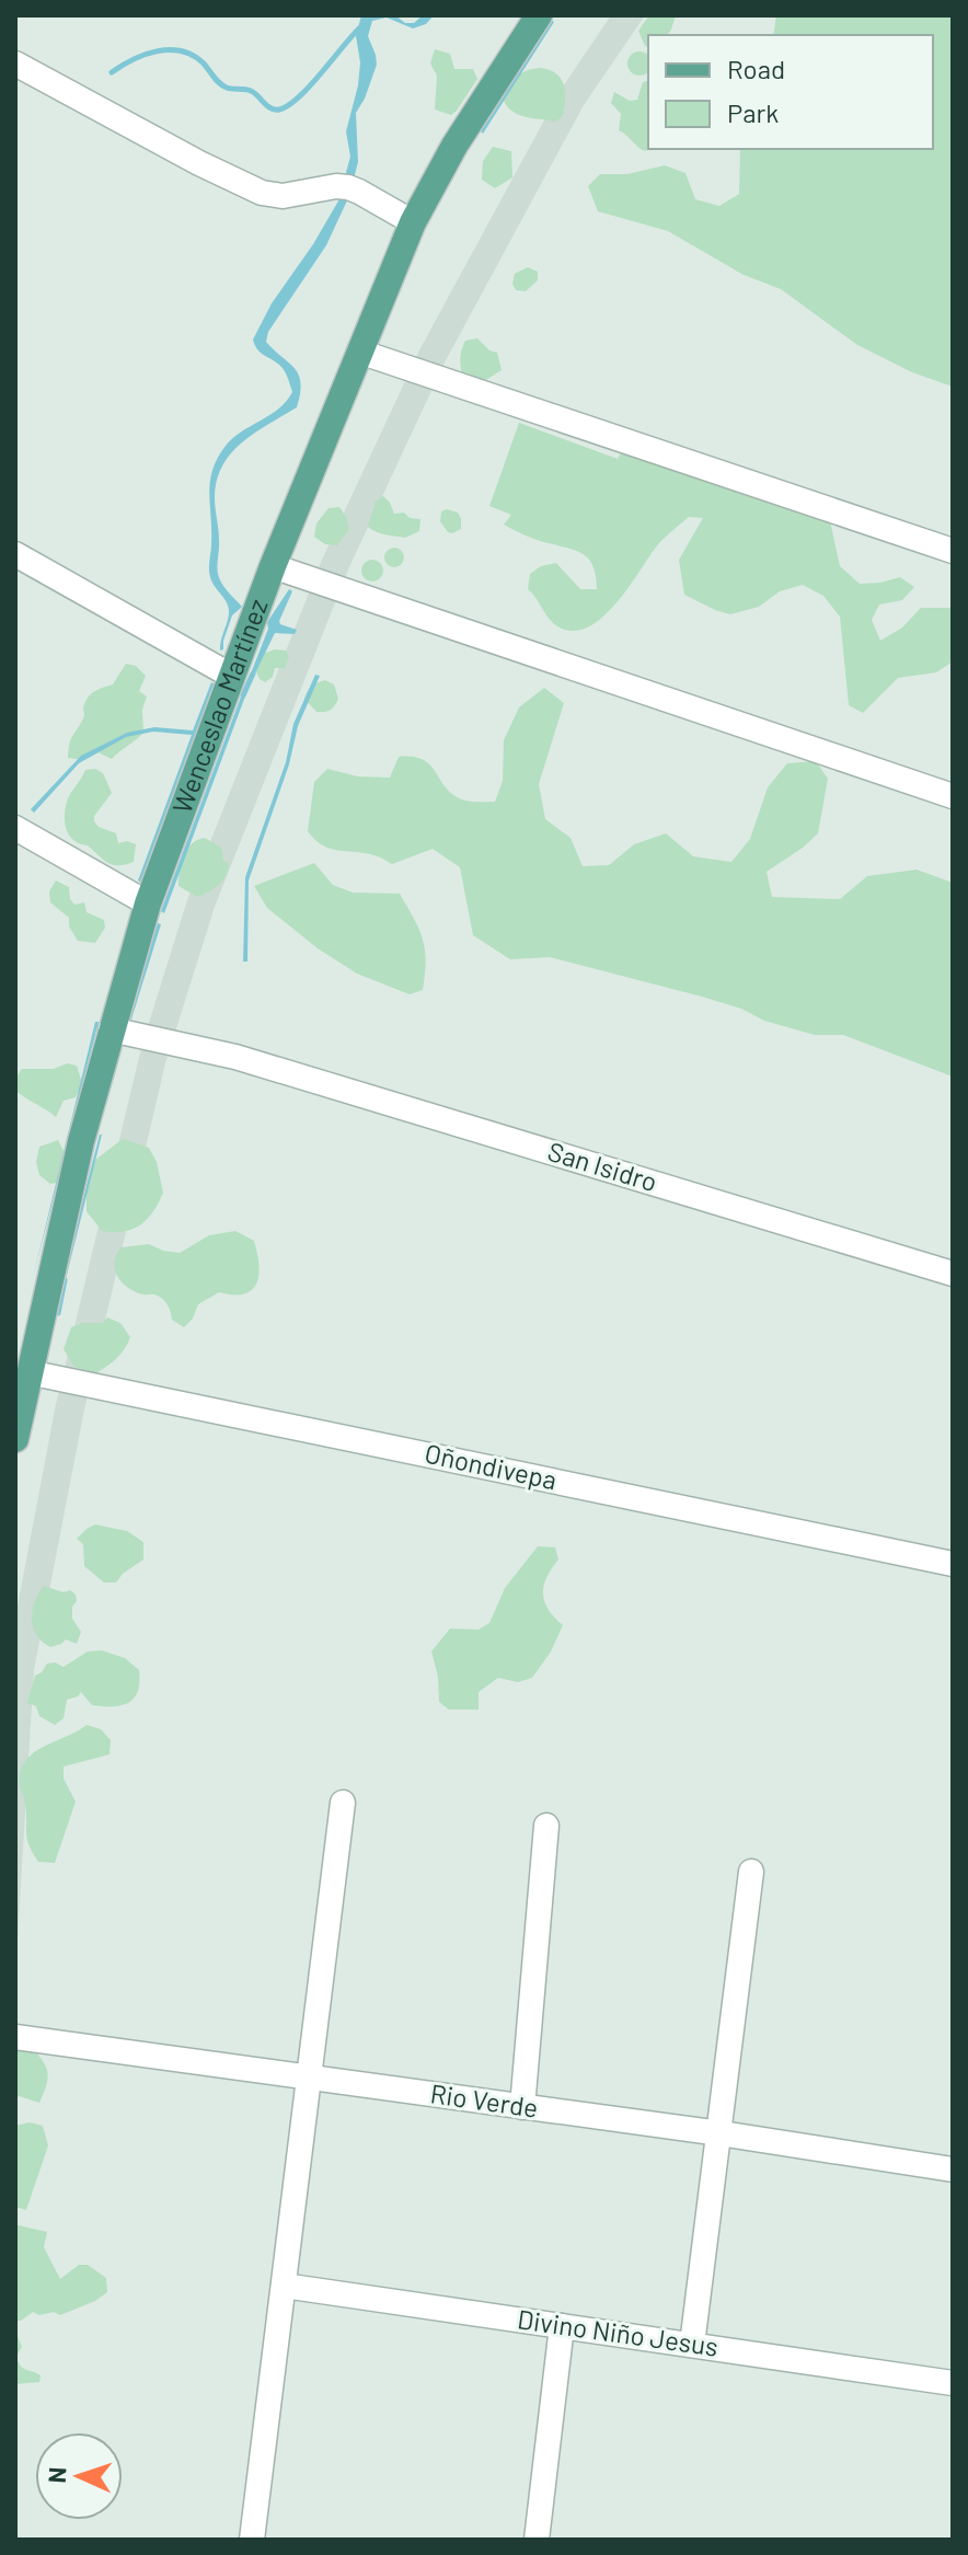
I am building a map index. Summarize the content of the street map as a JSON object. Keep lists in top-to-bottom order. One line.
{"streets":{"main road":["Wenceslao Martínez"],"street":["San Isidro","Oñondivepa","Rio Verde","Divino Niño Jesus"]},"crossings":[["Wenceslao Martínez","San Isidro"],["Wenceslao Martínez","Oñondivepa"]],"legend":["Road","Park"],"north":"left"}
